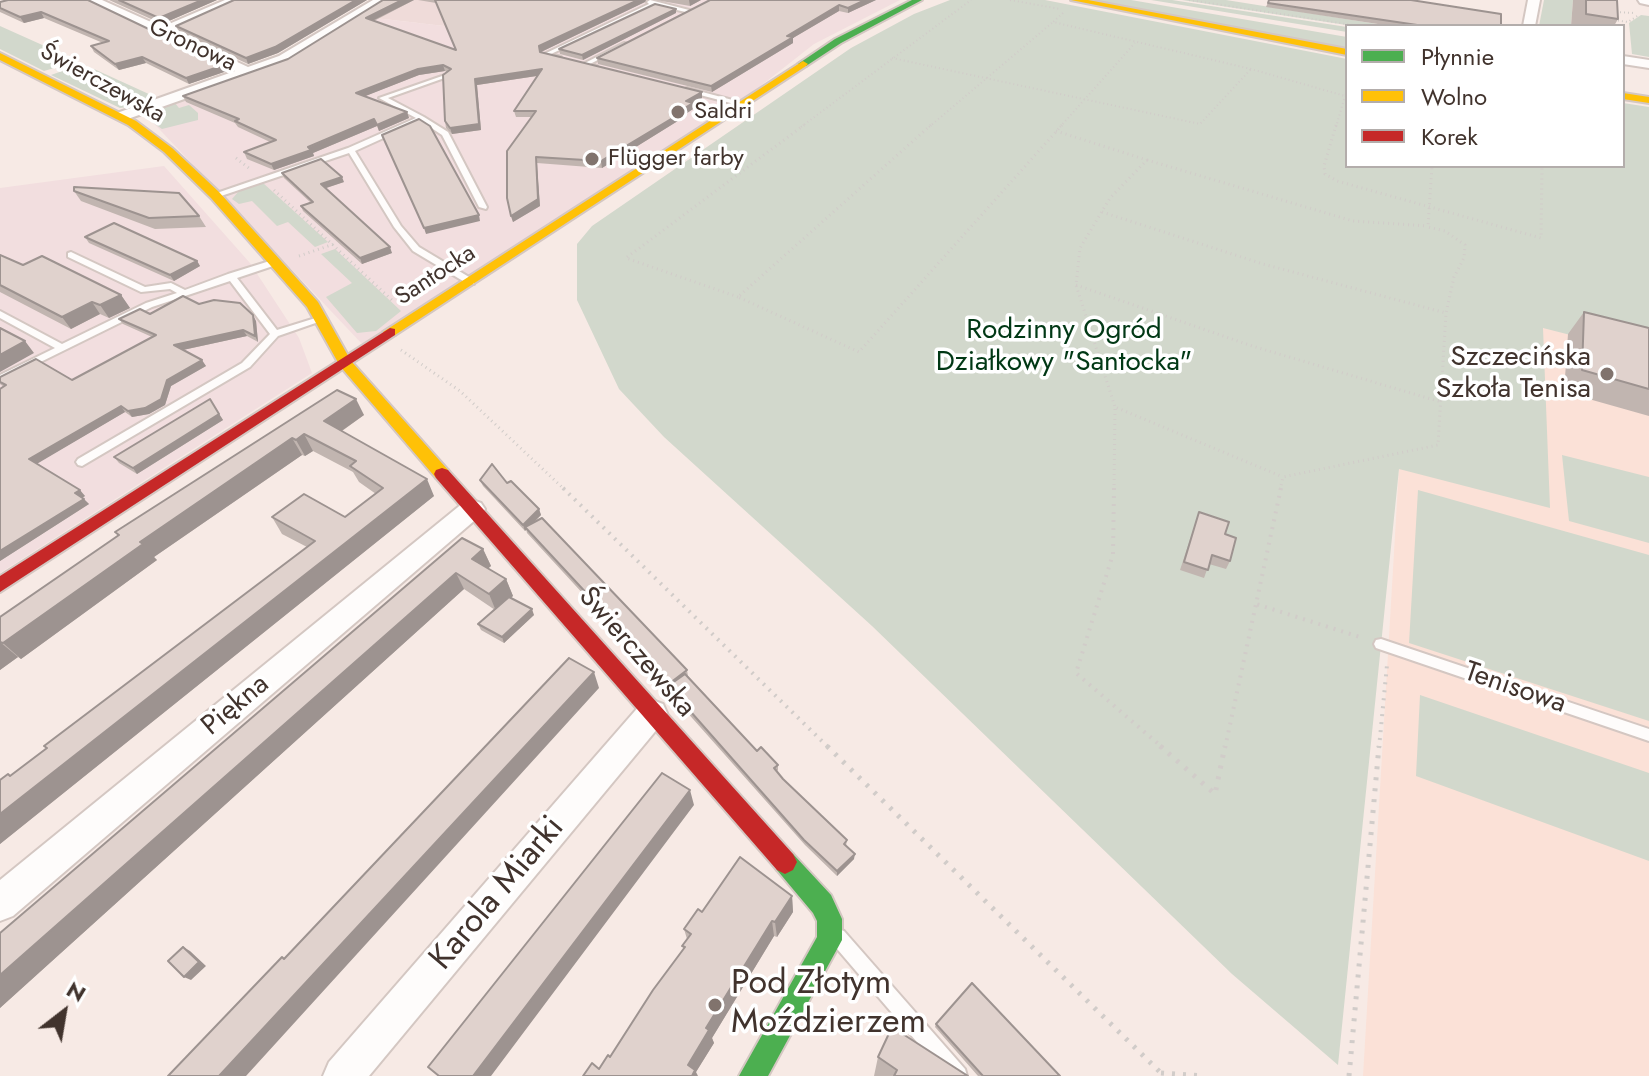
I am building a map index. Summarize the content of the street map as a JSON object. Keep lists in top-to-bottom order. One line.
{"streets":{"street":["Gronowa","Świerczewska","Santocka","Piękna","Karola Miarki"],"lane":["Tenisowa"]},"crossings":[["Świerczewska","Santocka"],["Świerczewska","Piękna"],["Świerczewska","Karola Miarki"]],"parks":["Rodzinny Ogród Działkowy \"Santocka\""],"places":["Saldri","Flügger farby","Szczecińska Szkoła Tenisa","Pod Złotym Moździerzem"],"legend":["Płynnie","Wolno","Korek"],"north":"top right"}
